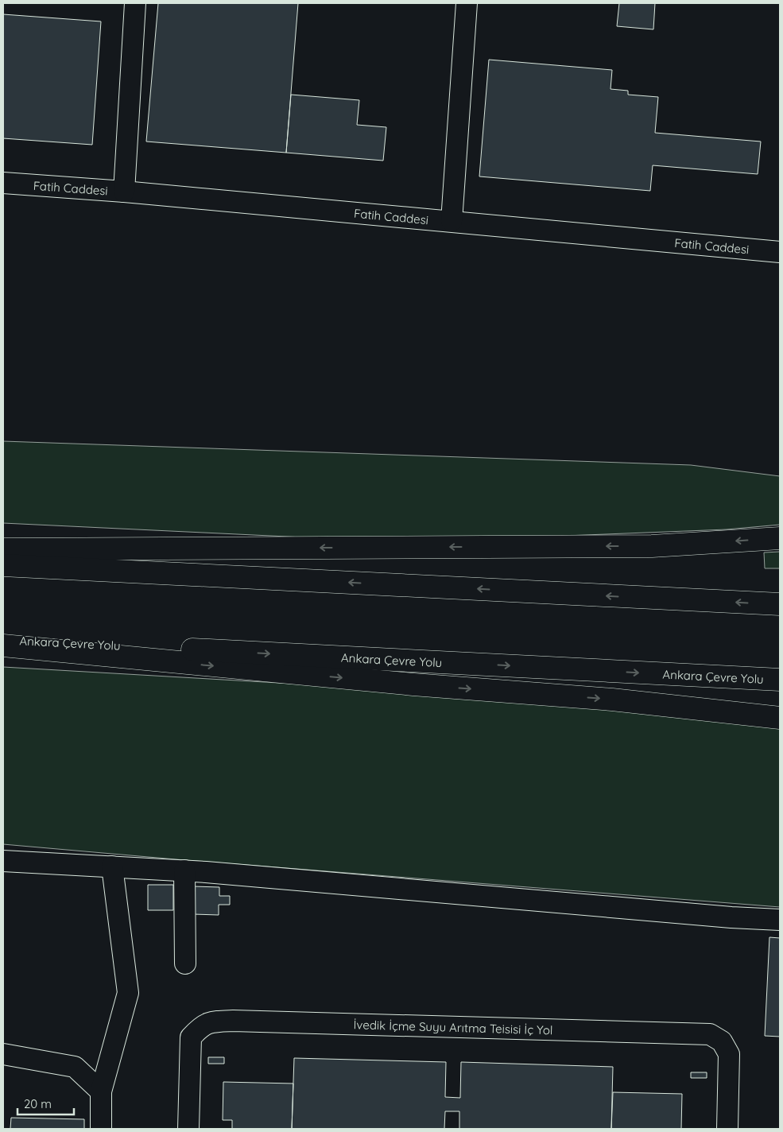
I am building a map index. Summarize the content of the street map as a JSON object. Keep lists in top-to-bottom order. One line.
{"streets":{"highway":["Ankara Çevre Yolu"],"street":["Fatih Caddesi","İvedik İçme Suyu Arıtma Teisisi İç Yol"]},"scale_bar":"20 m"}
